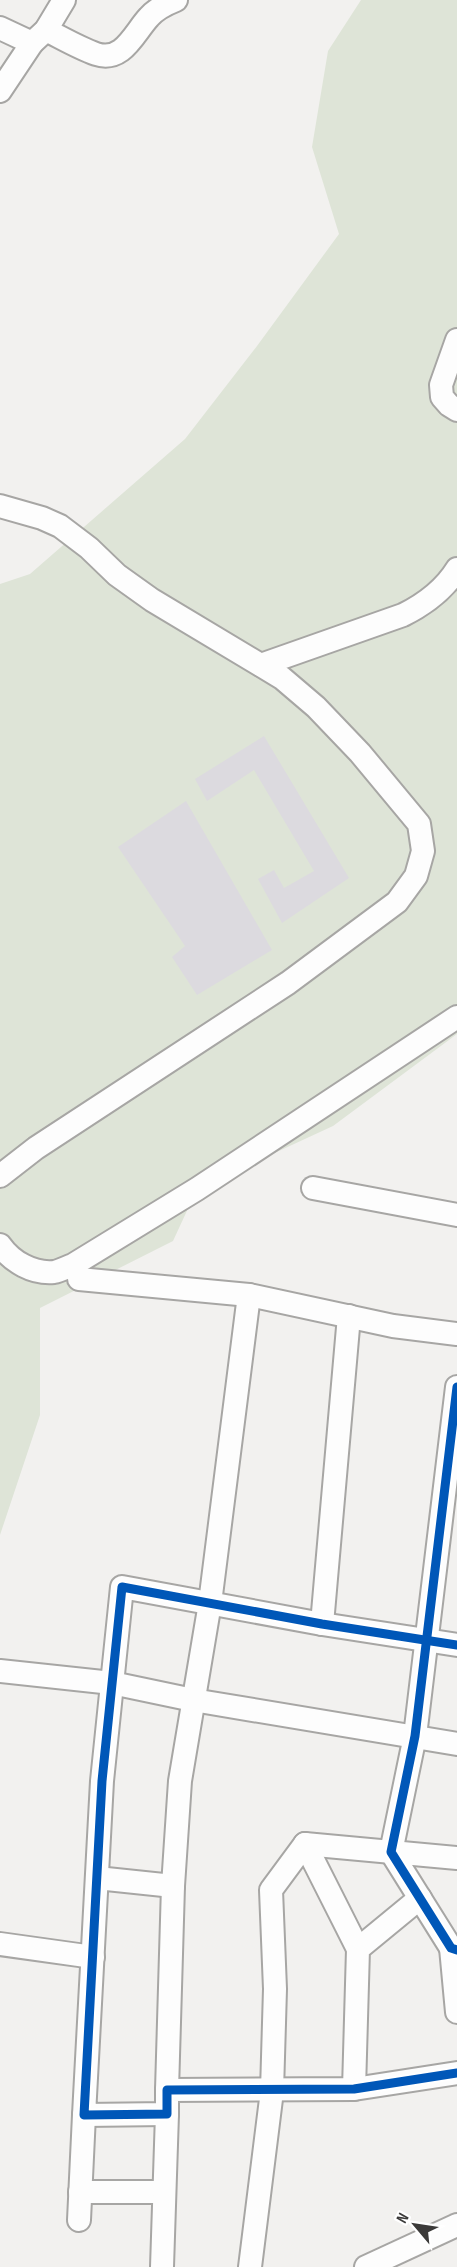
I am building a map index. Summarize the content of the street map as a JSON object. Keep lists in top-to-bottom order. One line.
{"north":"top left"}
